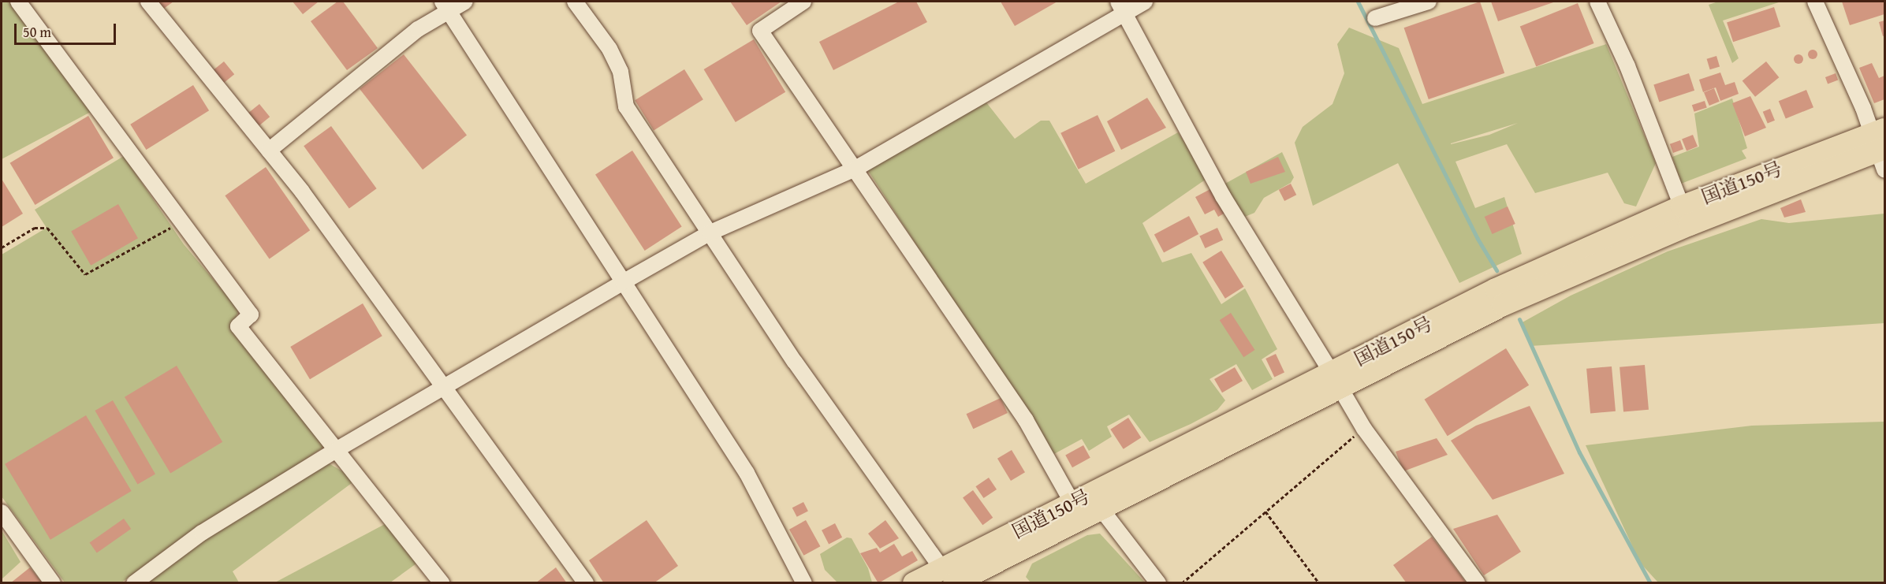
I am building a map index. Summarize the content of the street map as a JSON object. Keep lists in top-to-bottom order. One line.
{"streets":{"highway":["国道150号"]},"scale_bar":"50 m"}
